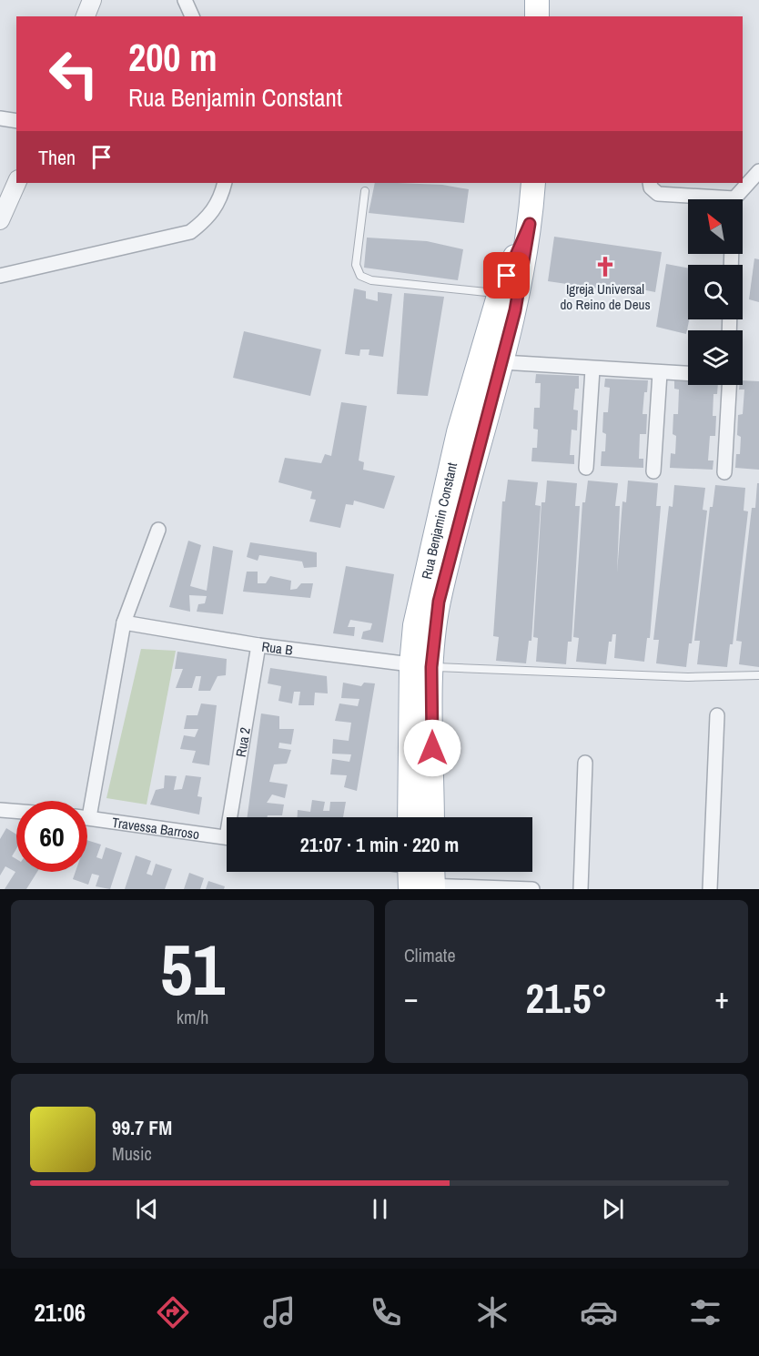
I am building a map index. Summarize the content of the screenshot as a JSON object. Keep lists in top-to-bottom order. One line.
{"streets":{"main road":["Rua Benjamin Constant"],"street":["Rua B","Rua 2","Travessa Barroso"]},"crossings":[["Rua Benjamin Constant","Rua B"],["Rua B","Rua 2"]],"places":{"church":["Igreja Universal do Reino de Deus"]},"north":"top left","page":{"turn":["200 m","Rua Benjamin Constant"],"then":"Then","limit":"60","trip":"21:07 · 1 min · 220 m","tile":[["51","km/h"],"Climate"],"heat":["−","21.5°","+"],"song":["99.7 FM","Music"],"tabs":"21:06"}}
